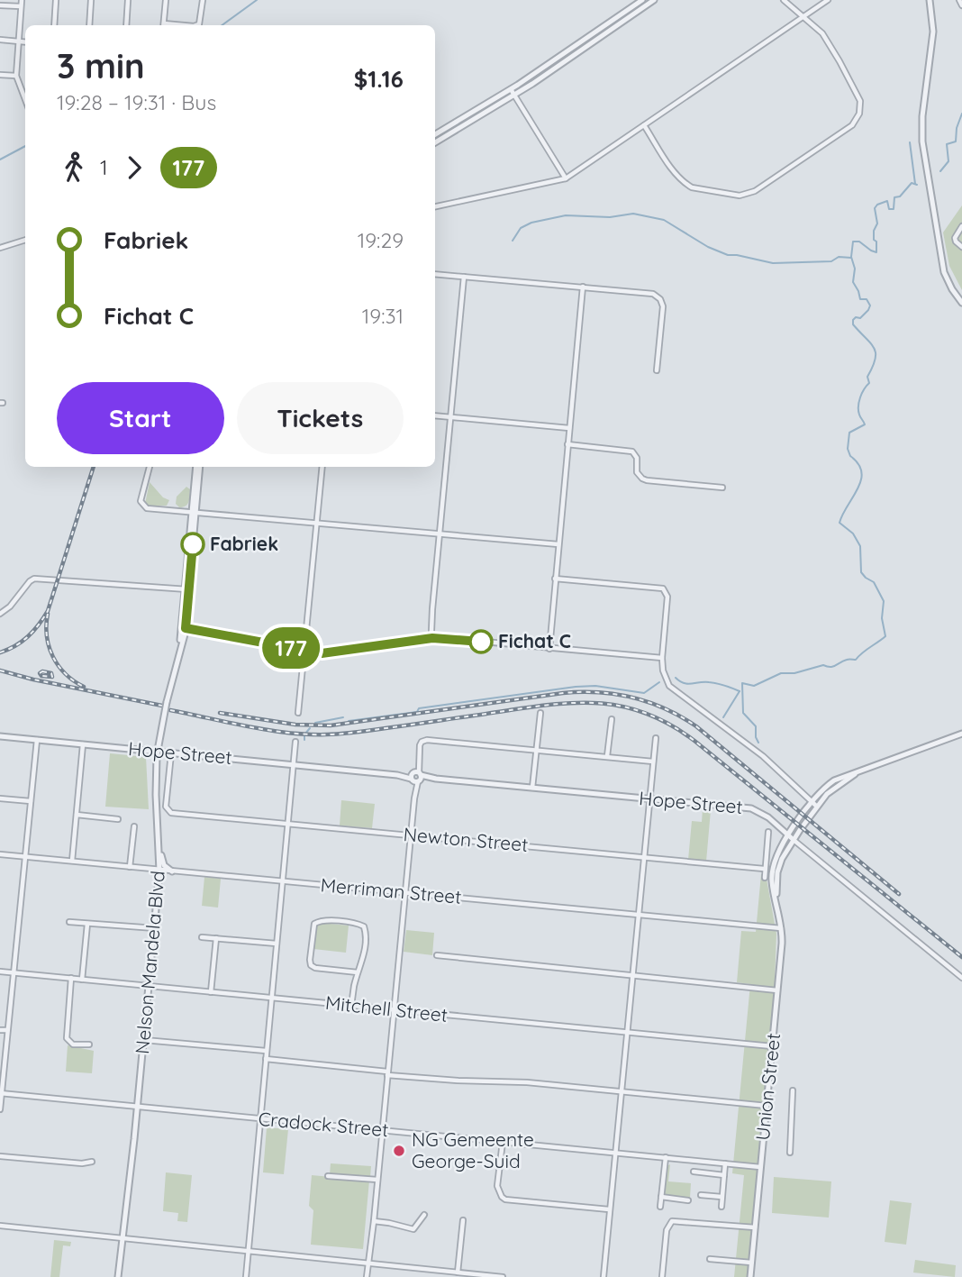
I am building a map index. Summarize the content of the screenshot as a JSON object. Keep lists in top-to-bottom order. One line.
{"streets":{"street":["Hope Street","Newton Street","Merriman Street","Nelson Mandela Blvd","Mitchell Street","Union Street","Cradock Street"]},"crossings":[["Hope Street","Newton Street"],["Hope Street","Union Street"],["Merriman Street","Nelson Mandela Blvd"],["Merriman Street","Union Street"],["Nelson Mandela Blvd","Mitchell Street"],["Nelson Mandela Blvd","Cradock Street"],["Mitchell Street","Union Street"],["Union Street","Cradock Street"]],"places":["Fabriek","Fichat C","NG Gemeente George-Suid"],"lines":["bus line 177"],"page":{"on_map":"177","heading":["3 min","19:28 – 19:31 · Bus","$1.16"],"legs":["1","177"],"list":[{"name":"Fabriek","value":"19:29"},{"name":"Fichat C","value":"19:31"}],"buttons":["Start","Tickets"]}}
